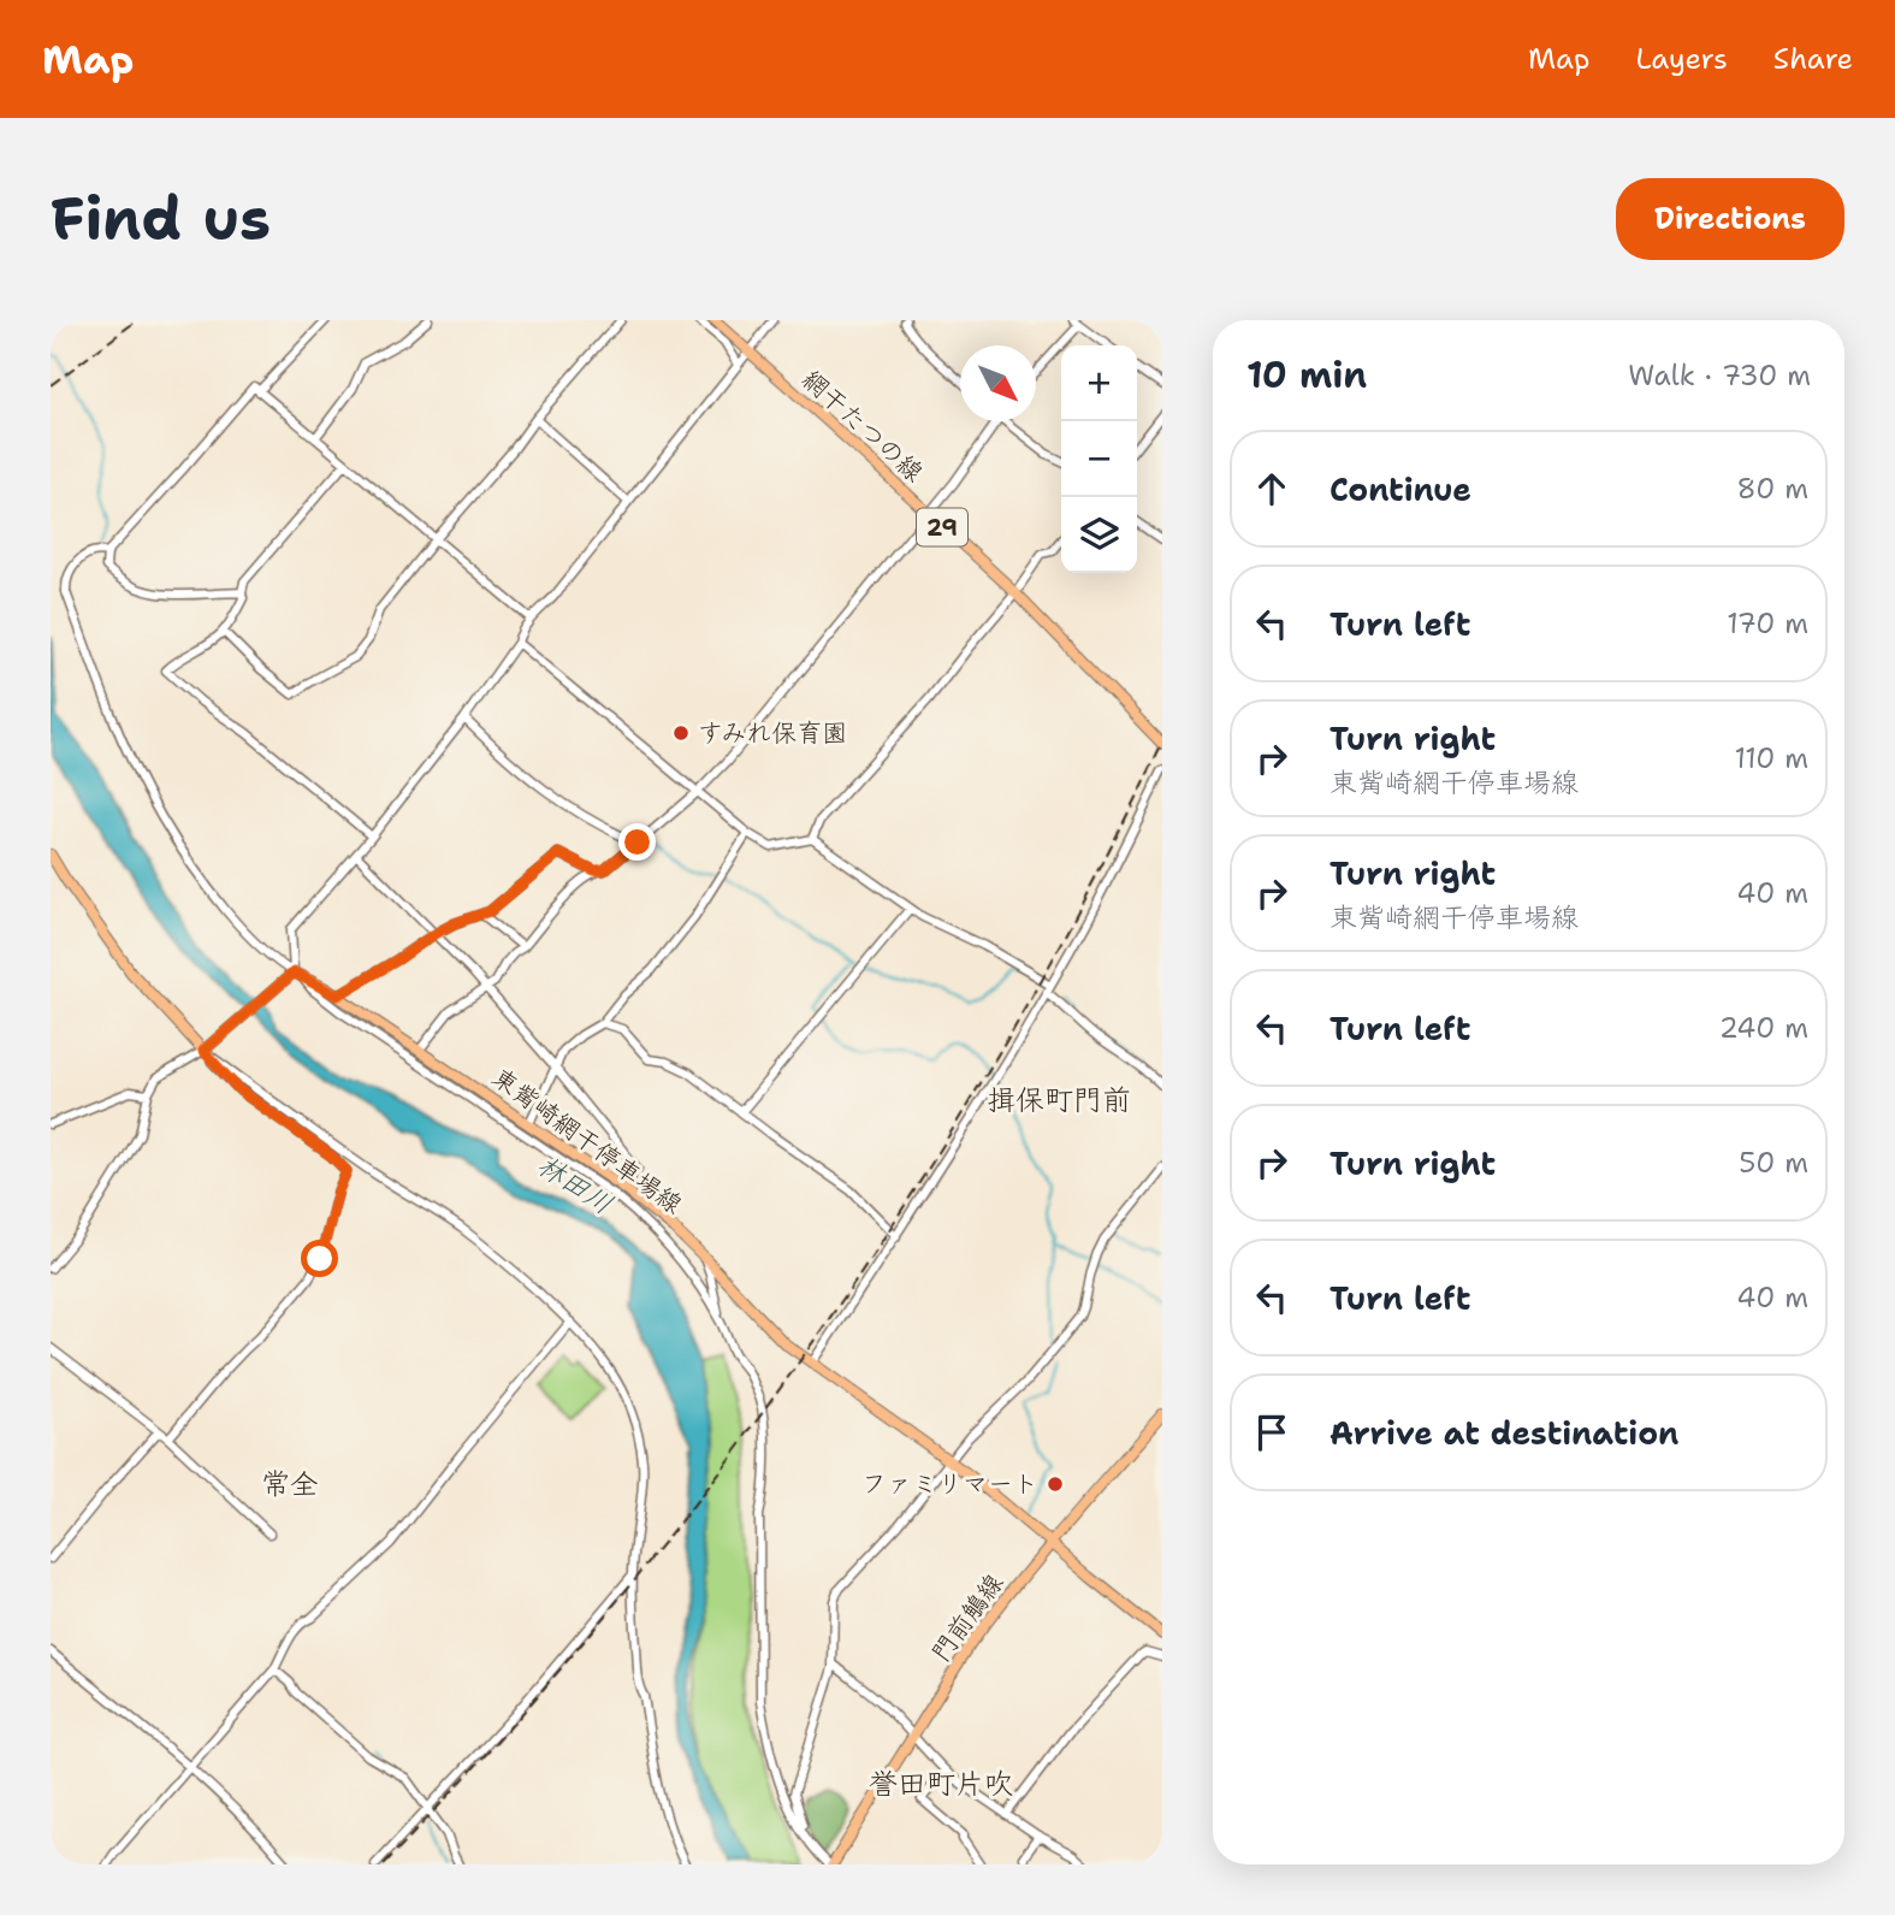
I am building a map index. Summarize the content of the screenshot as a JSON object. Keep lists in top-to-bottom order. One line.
{"streets":{"main road":["網干たつの線","29","東觜崎網干停車場線","門前鵤線"]},"crossings":[["東觜崎網干停車場線","門前鵤線"]],"districts":["揖保町門前","常全","誉田町片吹"],"water":["林田川"],"places":["すみれ保育園","ファミリマート"],"north":"bottom right","page":{"header":"Map","nav":["Map","Layers","Share"],"buttons":"Directions","title":"Find us","heading":["10 min","Walk · 730 m"],"map_buttons":["+","−"],"list":[["Continue","80 m"],["Turn left","170 m"],["Turn right","東觜崎網干停車場線","110 m"],["Turn right","東觜崎網干停車場線","40 m"],["Turn left","240 m"],["Turn right","50 m"],["Turn left","40 m"],"Arrive at destination"]}}
